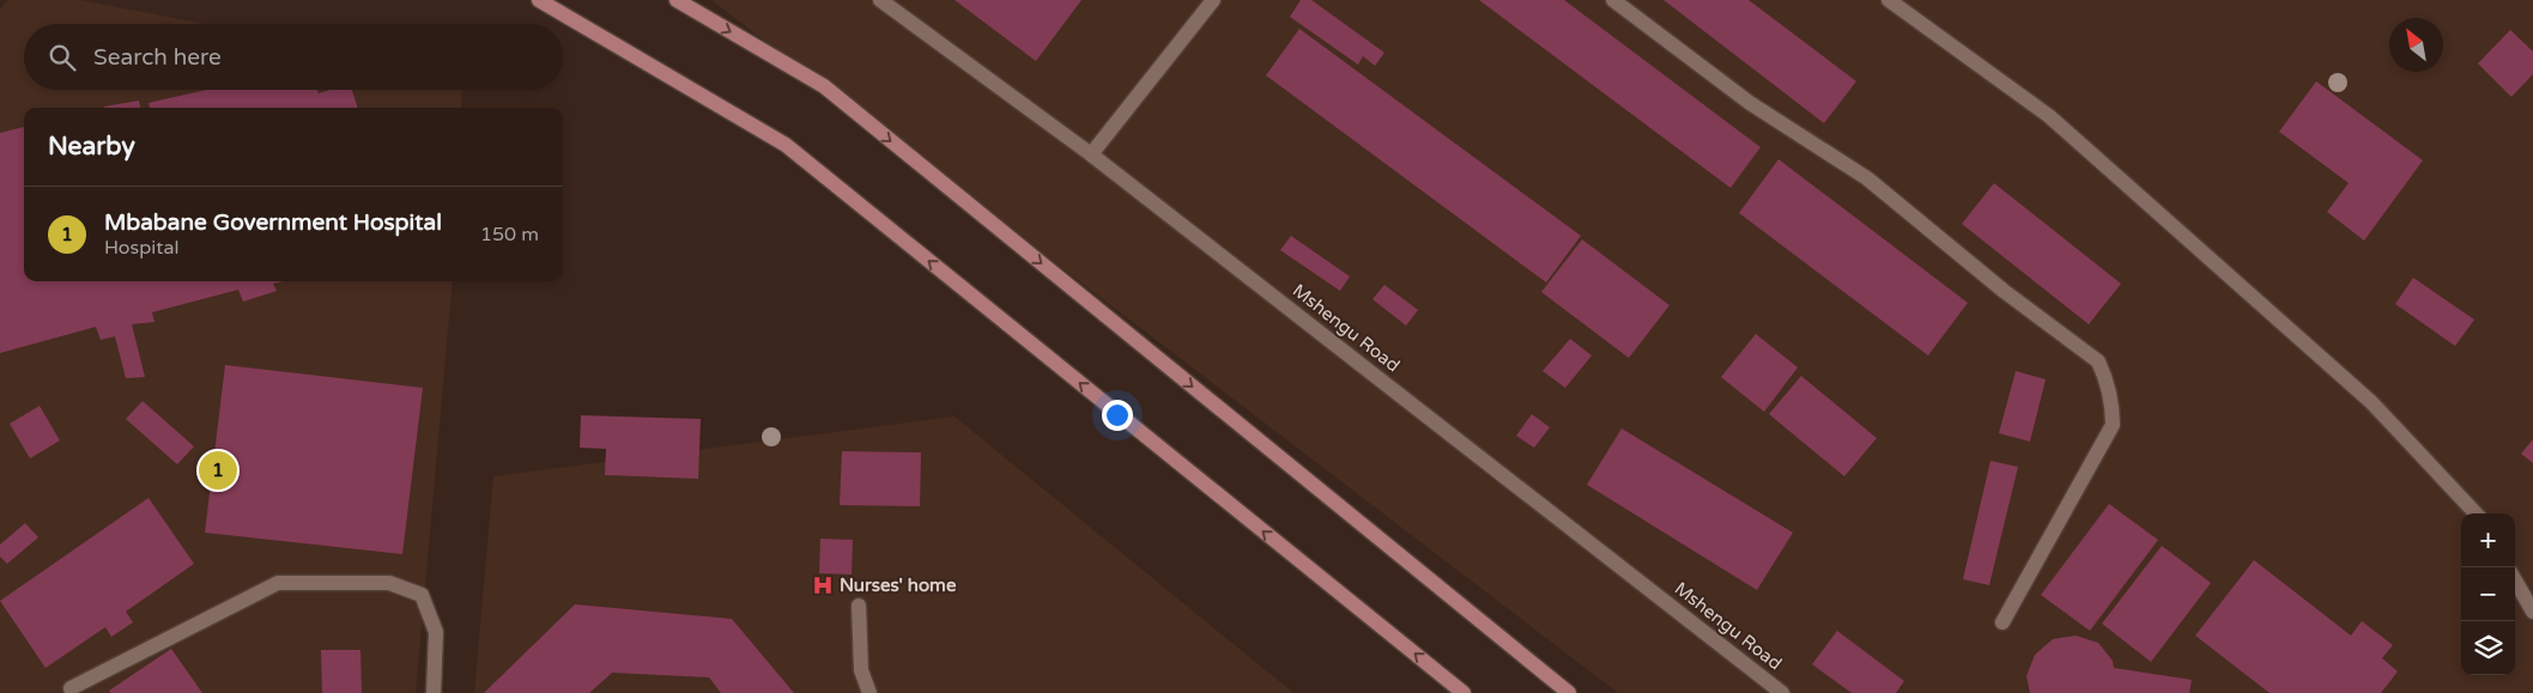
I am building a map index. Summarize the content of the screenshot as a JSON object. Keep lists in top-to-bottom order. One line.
{"streets":{"street":["Mshengu Road"]},"places":{"hospital":["Nurses' home"]},"north":"top left","page":{"search":"Search here","heading":"Nearby","list":[{"mark":"1","name":"Mbabane Government Hospital","note":"Hospital","value":"150 m"}],"pins":"1","map_buttons":["+","−"]}}
